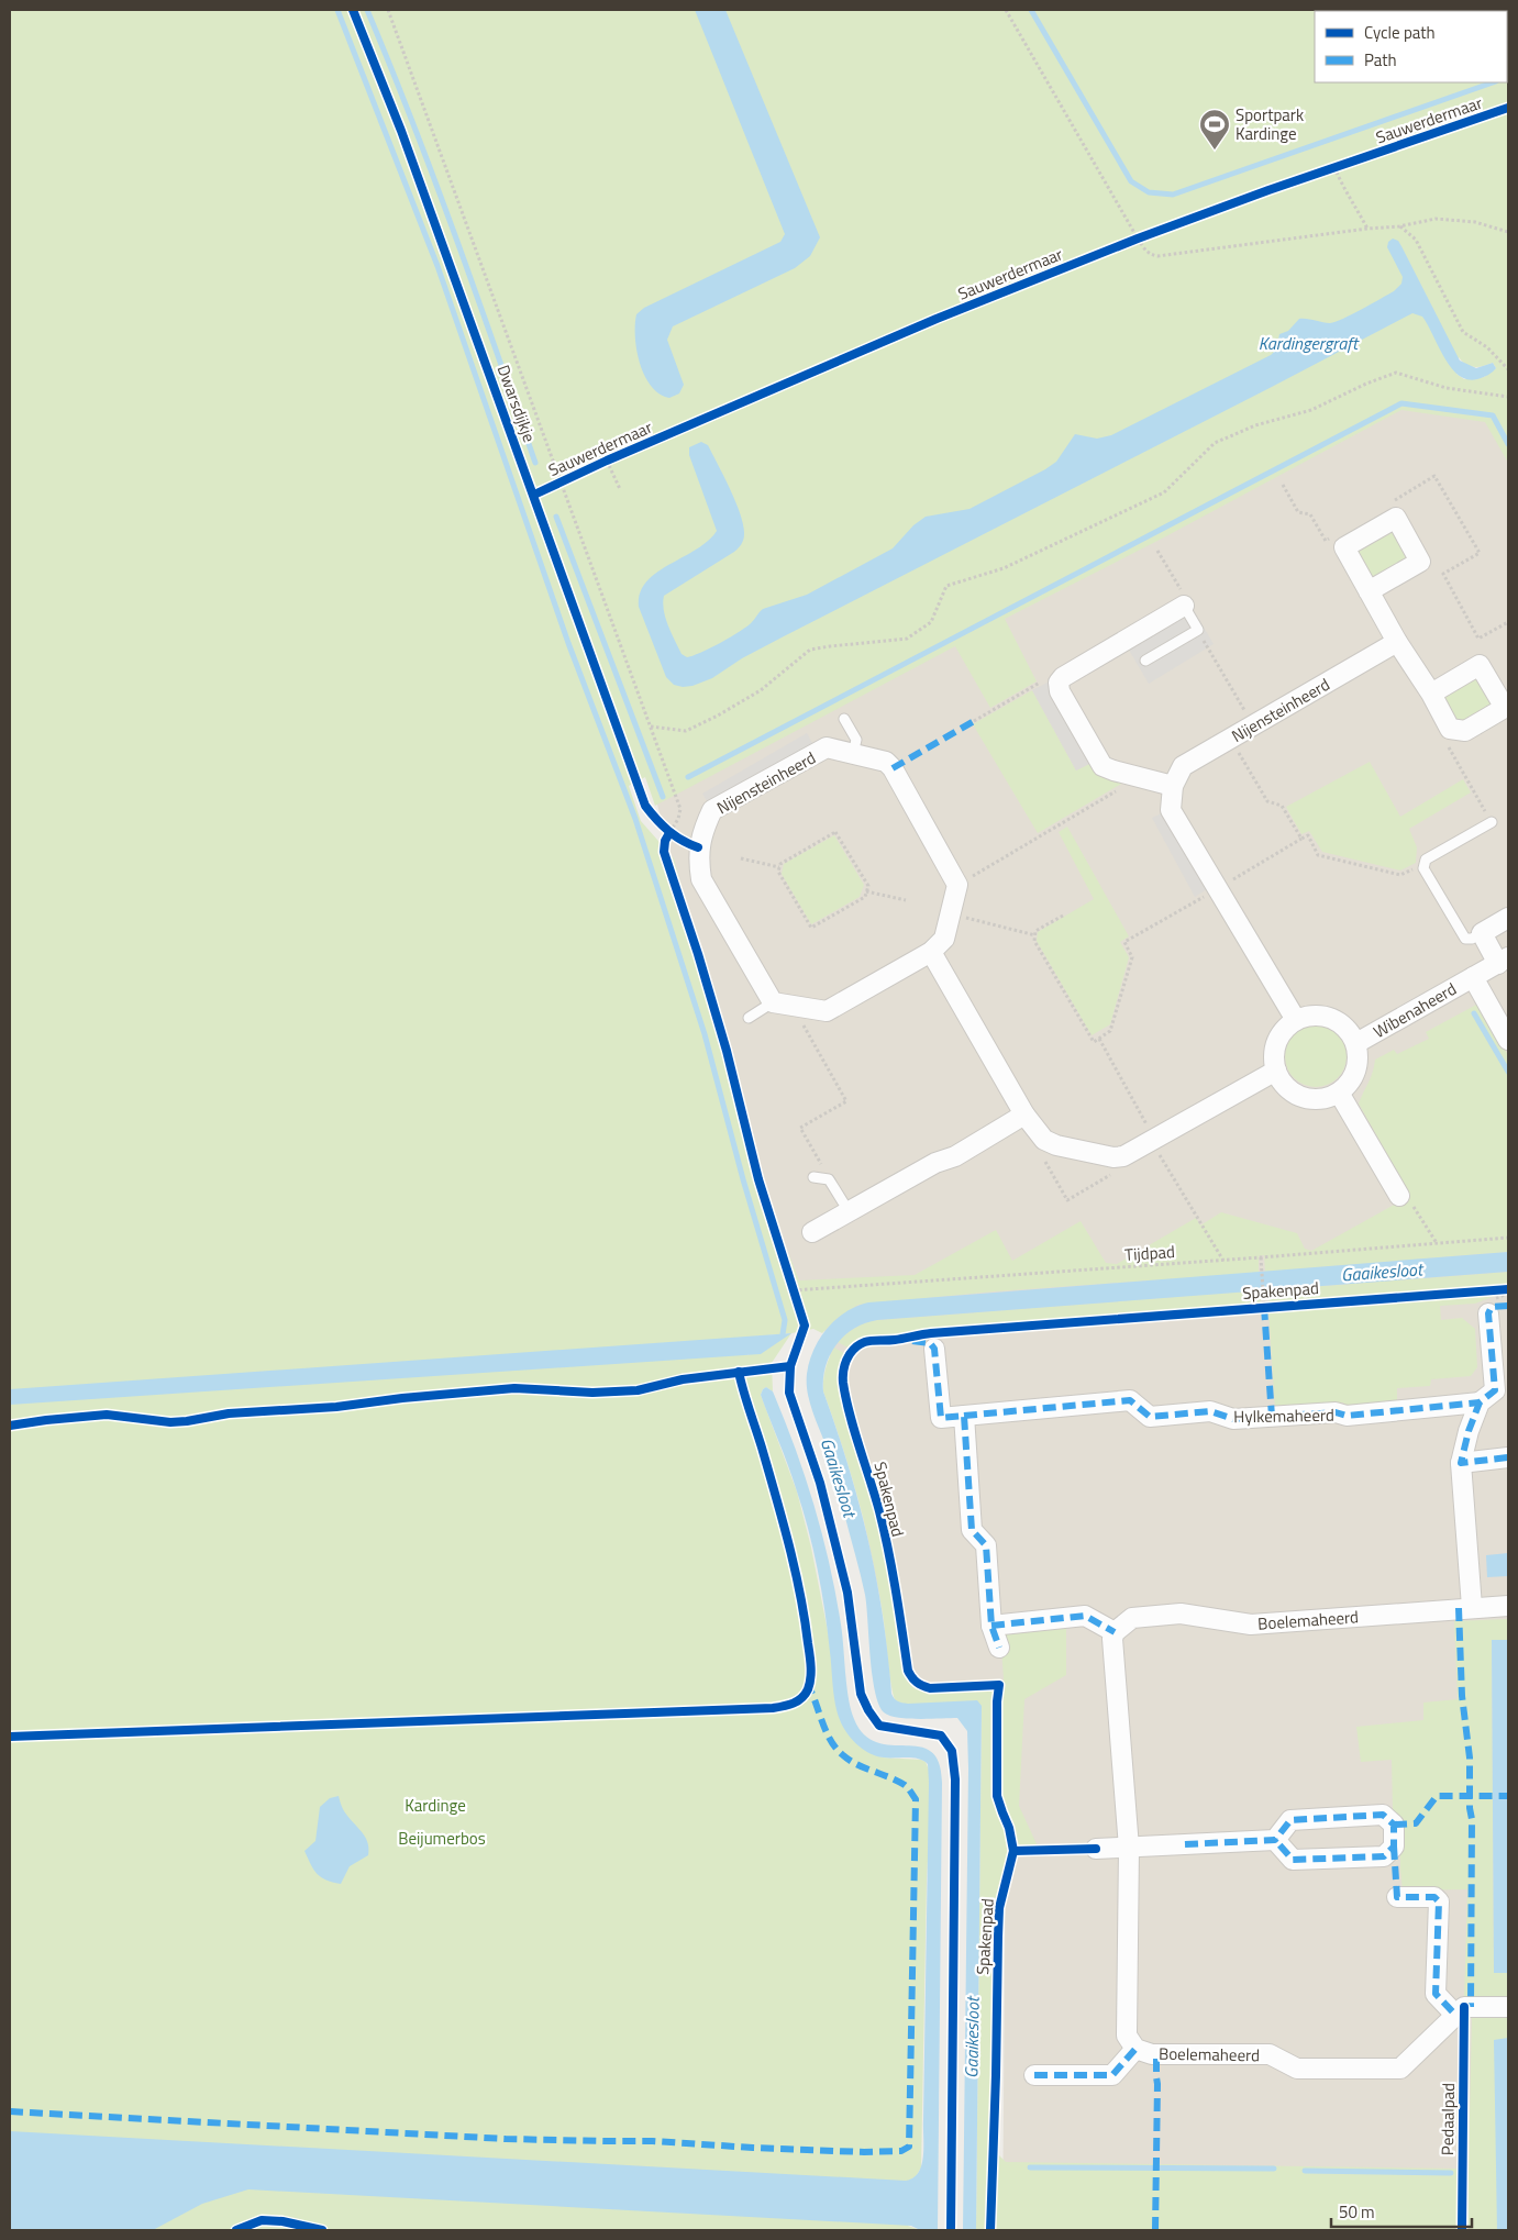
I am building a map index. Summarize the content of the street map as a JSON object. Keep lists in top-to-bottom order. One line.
{"streets":{"street":["Nijensteinheerd","Wibenaheerd","Hylkemaheerd","Boelemaheerd"],"path":["Tijdpad"],"cycle path":["Sauwerdermaar","Dwarsdijkje","Spakenpad","Pedaalpad"]},"water":["Kardingergraft","Gaaikesloot"],"parks":["Kardinge","Beijumerbos"],"places":{"sports":["Sportpark Kardinge"]},"legend":["Cycle path","Path"],"scale_bar":"50 m"}
